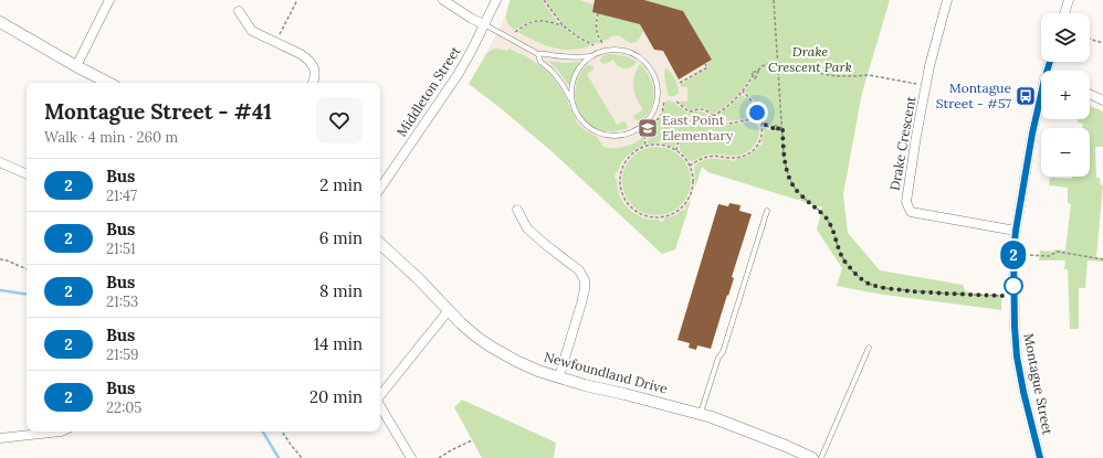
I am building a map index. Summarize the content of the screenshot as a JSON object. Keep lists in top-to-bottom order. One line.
{"streets":{"street":["Middleton Street","Drake Crescent","Newfoundland Drive","Montague Street"]},"crossings":[["Drake Crescent","Montague Street"]],"parks":["Drake Crescent Park"],"places":{"bus stop":["Montague Street - #57"],"school or university":["East Point Elementary"]},"lines":["bus line 2"],"page":{"on_map":"2","map_buttons":["+","−"],"heading":["Montague Street - #41","Walk · 4 min · 260 m"],"list":[{"mark":"2","name":"Bus","note":"21:47","value":"2 min"},{"mark":"2","name":"Bus","note":"21:51","value":"6 min"},{"mark":"2","name":"Bus","note":"21:53","value":"8 min"},{"mark":"2","name":"Bus","note":"21:59","value":"14 min"},{"mark":"2","name":"Bus","note":"22:05","value":"20 min"}]}}
